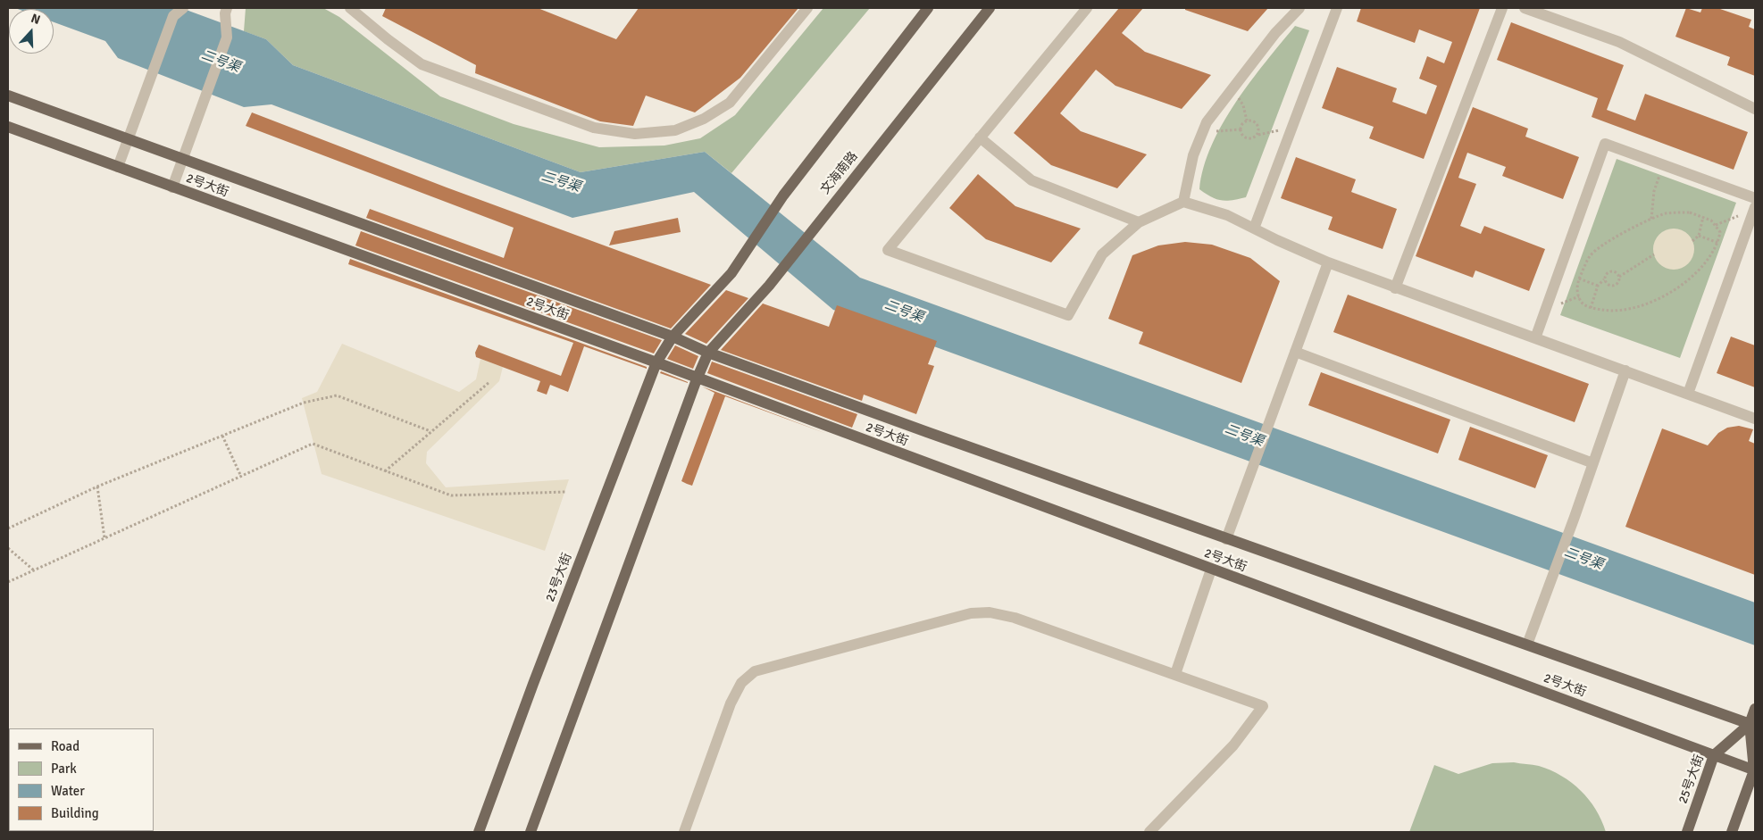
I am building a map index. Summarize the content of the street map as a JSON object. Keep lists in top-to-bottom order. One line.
{"streets":{"main road":["文海南路","2号大街","23号大街","25号大街"]},"crossings":[["文海南路","2号大街"],["2号大街","23号大街"],["2号大街","25号大街"]],"water":["二号渠"],"legend":["Road","Park","Water","Building"],"north":"top"}
